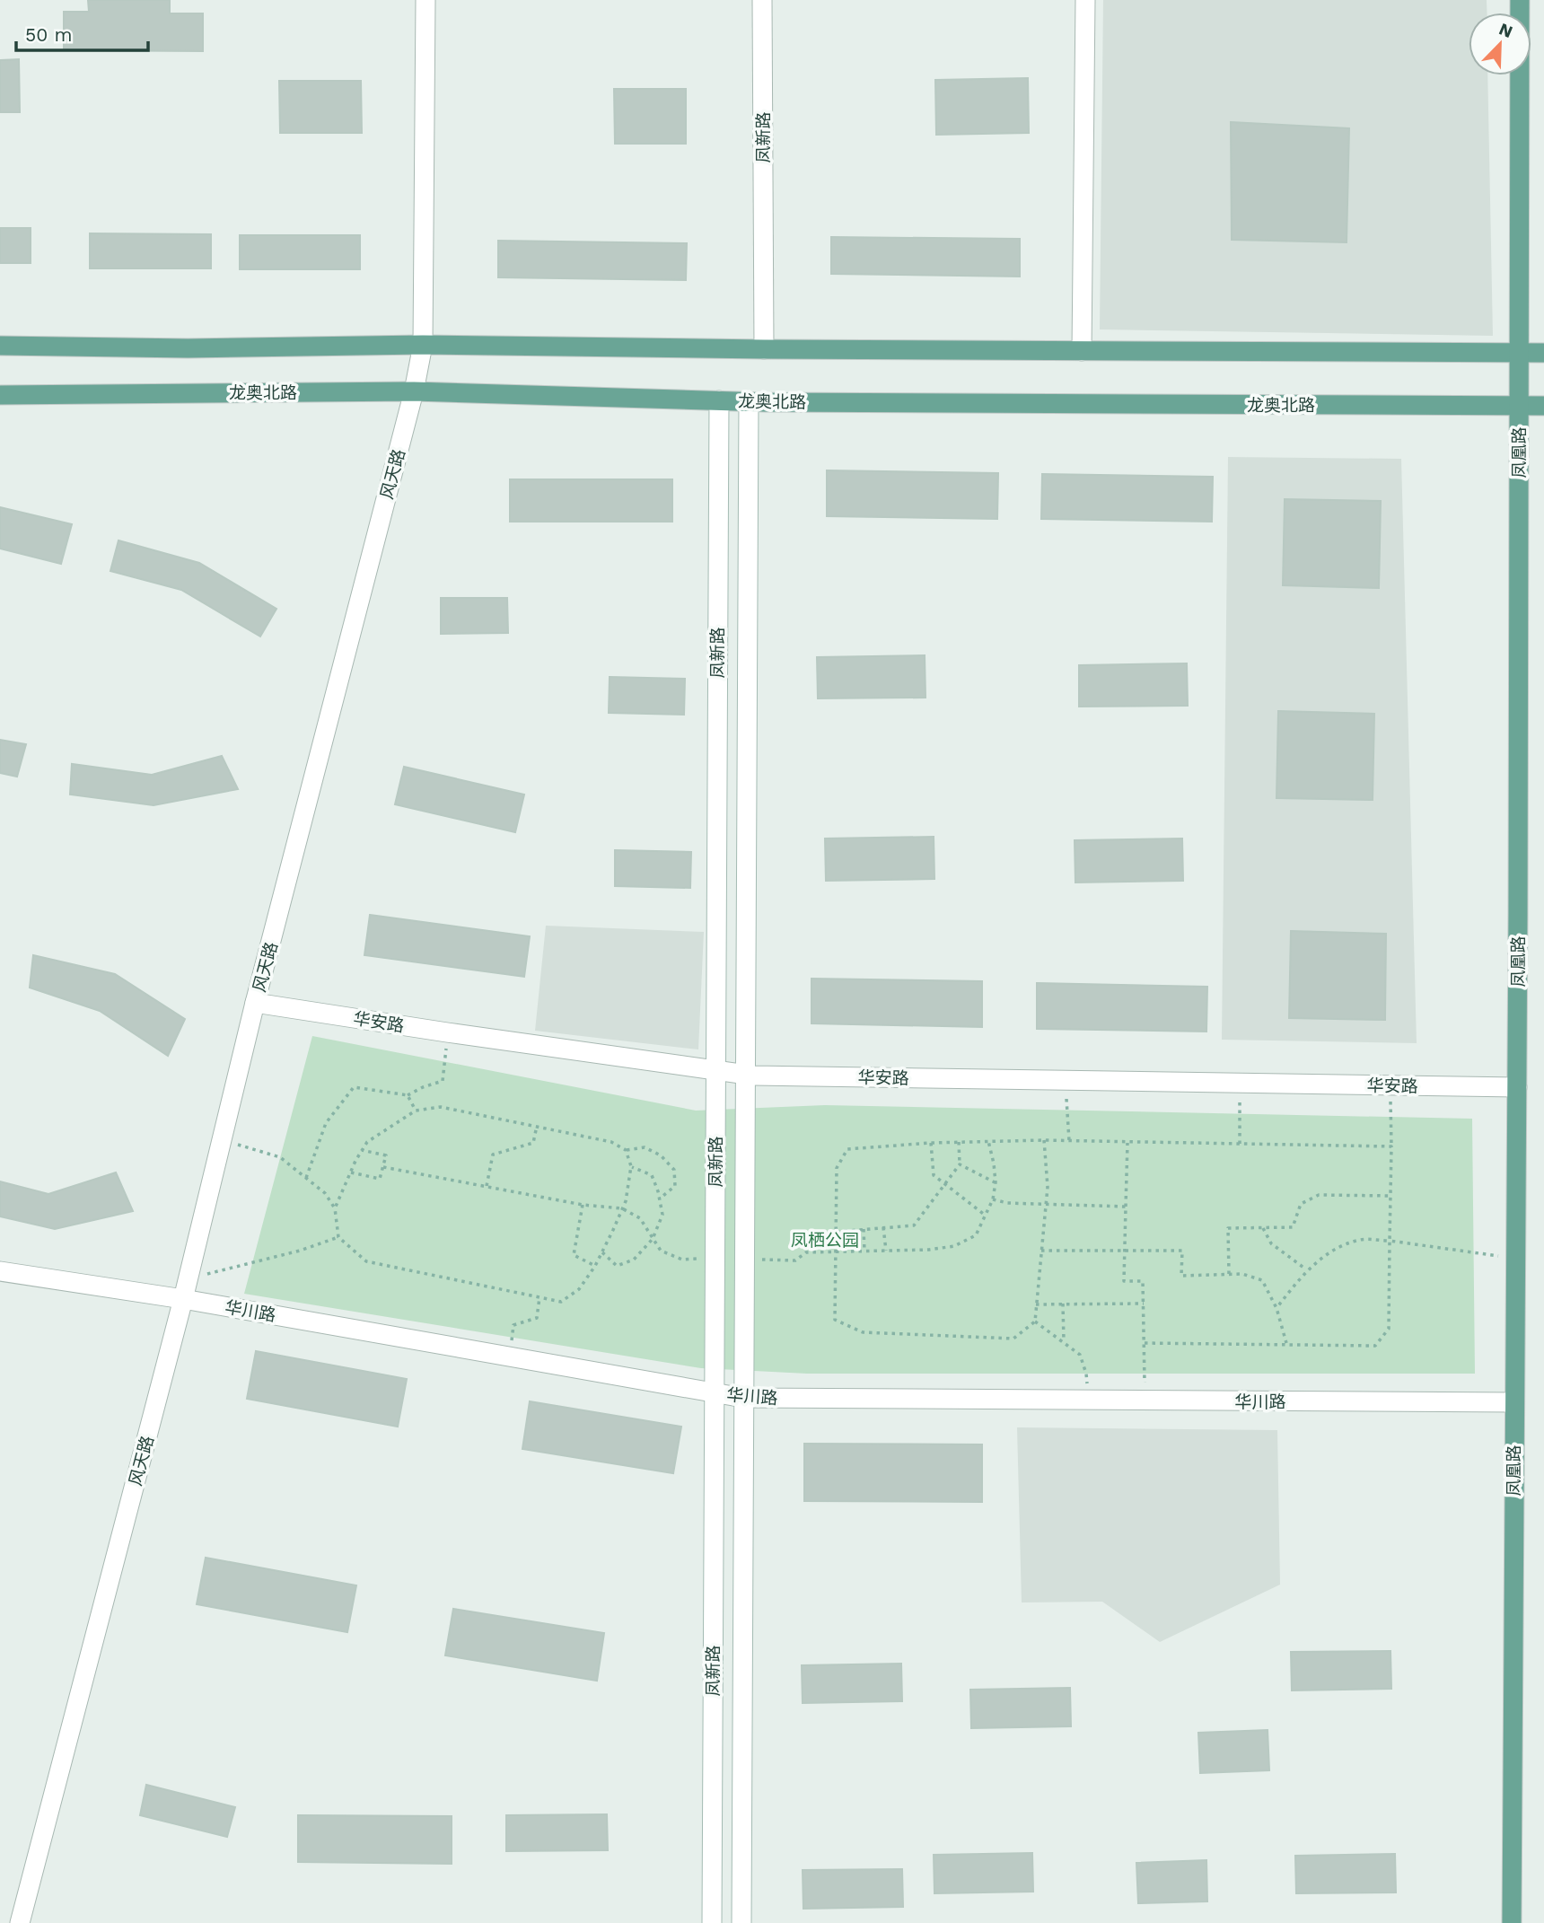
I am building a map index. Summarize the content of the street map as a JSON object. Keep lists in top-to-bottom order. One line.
{"streets":{"main road":["龙奥北路","凤凰路"],"street":["凤新路","风天路","华安路","华川路"]},"crossings":[["凤新路","龙奥北路"],["凤新路","华安路"],["凤新路","华川路"],["龙奥北路","凤凰路"],["龙奥北路","风天路"],["凤凰路","华安路"],["凤凰路","华川路"],["风天路","华安路"],["风天路","华川路"]],"parks":["凤栖公园"],"scale_bar":"50 m","north":"top right"}
